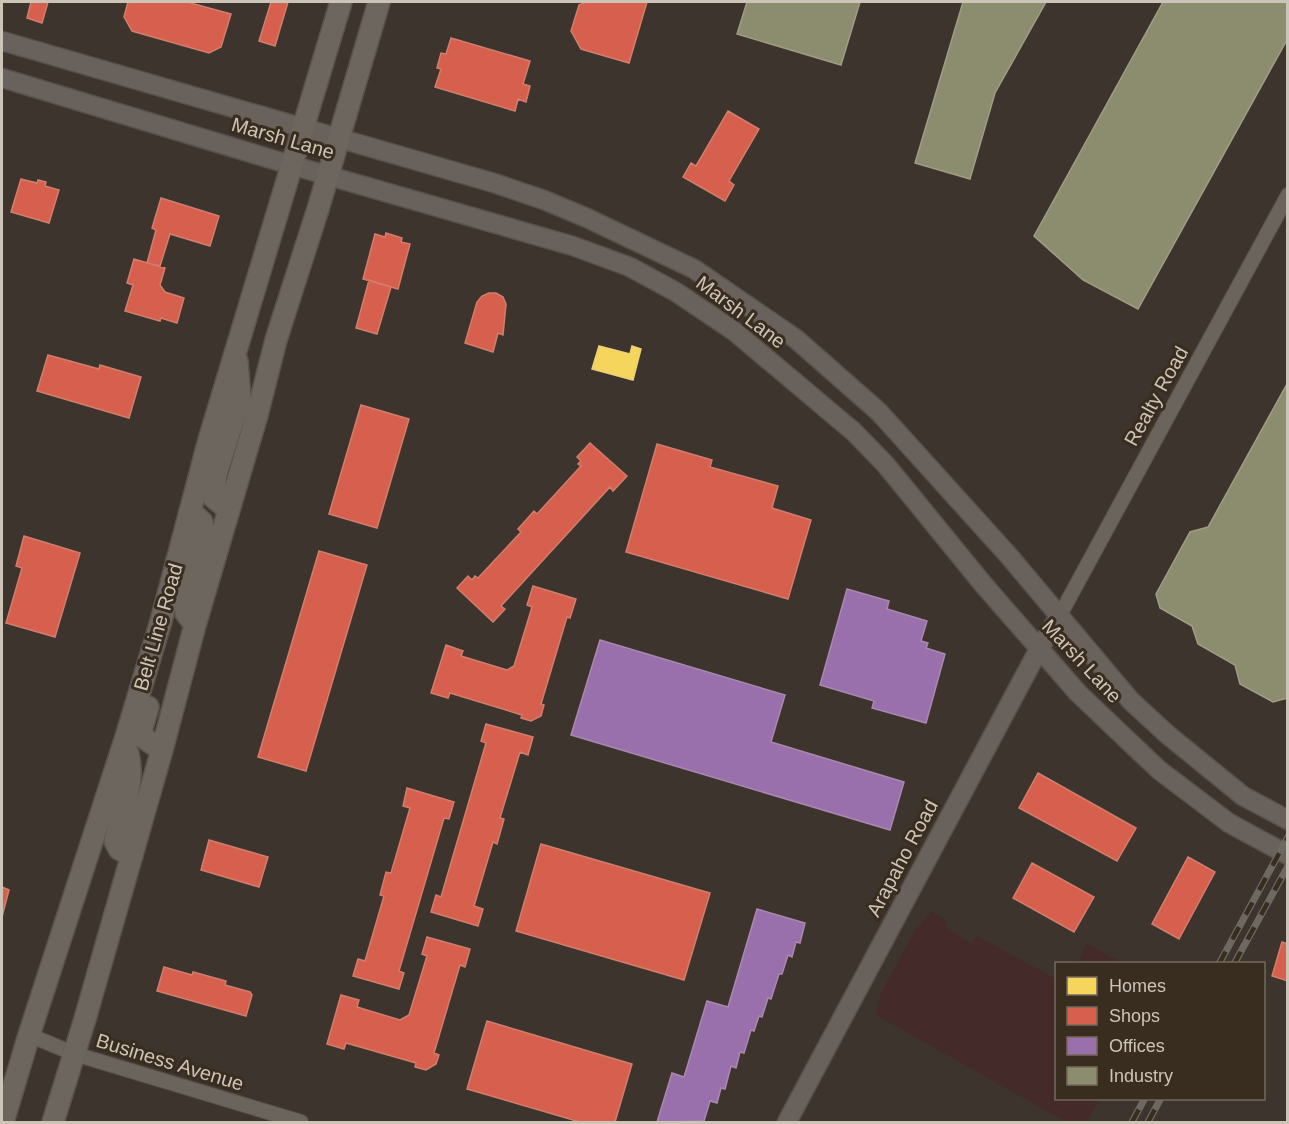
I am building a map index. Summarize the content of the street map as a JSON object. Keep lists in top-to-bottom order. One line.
{"streets":{"main road":["Marsh Lane","Belt Line Road","Arapaho Road"],"street":["Realty Road","Business Avenue"]},"crossings":[["Marsh Lane","Realty Road"],["Marsh Lane","Belt Line Road"],["Marsh Lane","Arapaho Road"],["Realty Road","Arapaho Road"],["Belt Line Road","Business Avenue"]],"legend":["Homes","Shops","Offices","Industry"]}
